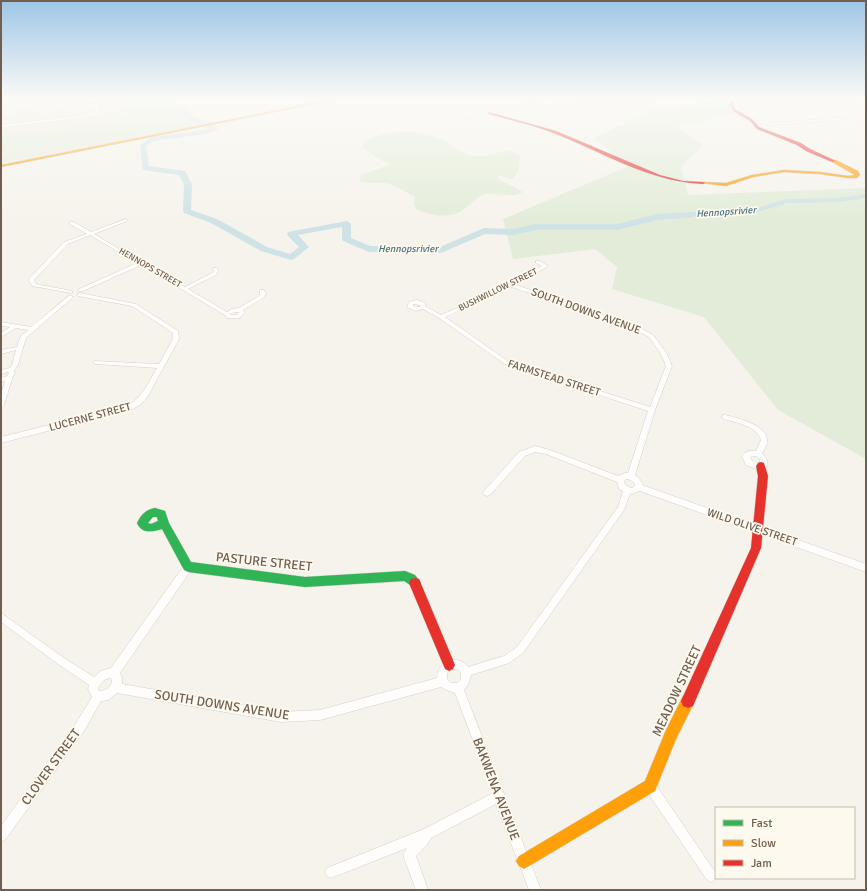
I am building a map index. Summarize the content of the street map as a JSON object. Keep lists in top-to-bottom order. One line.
{"streets":{"street":["HENNOPS STREET","BUSHWILLOW STREET","SOUTH DOWNS AVENUE","FARMSTEAD STREET","LUCERNE STREET","WILD OLIVE STREET","PASTURE STREET","MEADOW STREET","CLOVER STREET","BAKWENA AVENUE"]},"crossings":[["BUSHWILLOW STREET","SOUTH DOWNS AVENUE"],["BUSHWILLOW STREET","FARMSTEAD STREET"],["SOUTH DOWNS AVENUE","FARMSTEAD STREET"],["SOUTH DOWNS AVENUE","WILD OLIVE STREET"],["SOUTH DOWNS AVENUE","PASTURE STREET"],["SOUTH DOWNS AVENUE","CLOVER STREET"],["SOUTH DOWNS AVENUE","BAKWENA AVENUE"],["WILD OLIVE STREET","MEADOW STREET"],["PASTURE STREET","BAKWENA AVENUE"]],"water":["Hennopsrivier"],"legend":["Fast","Slow","Jam"]}
